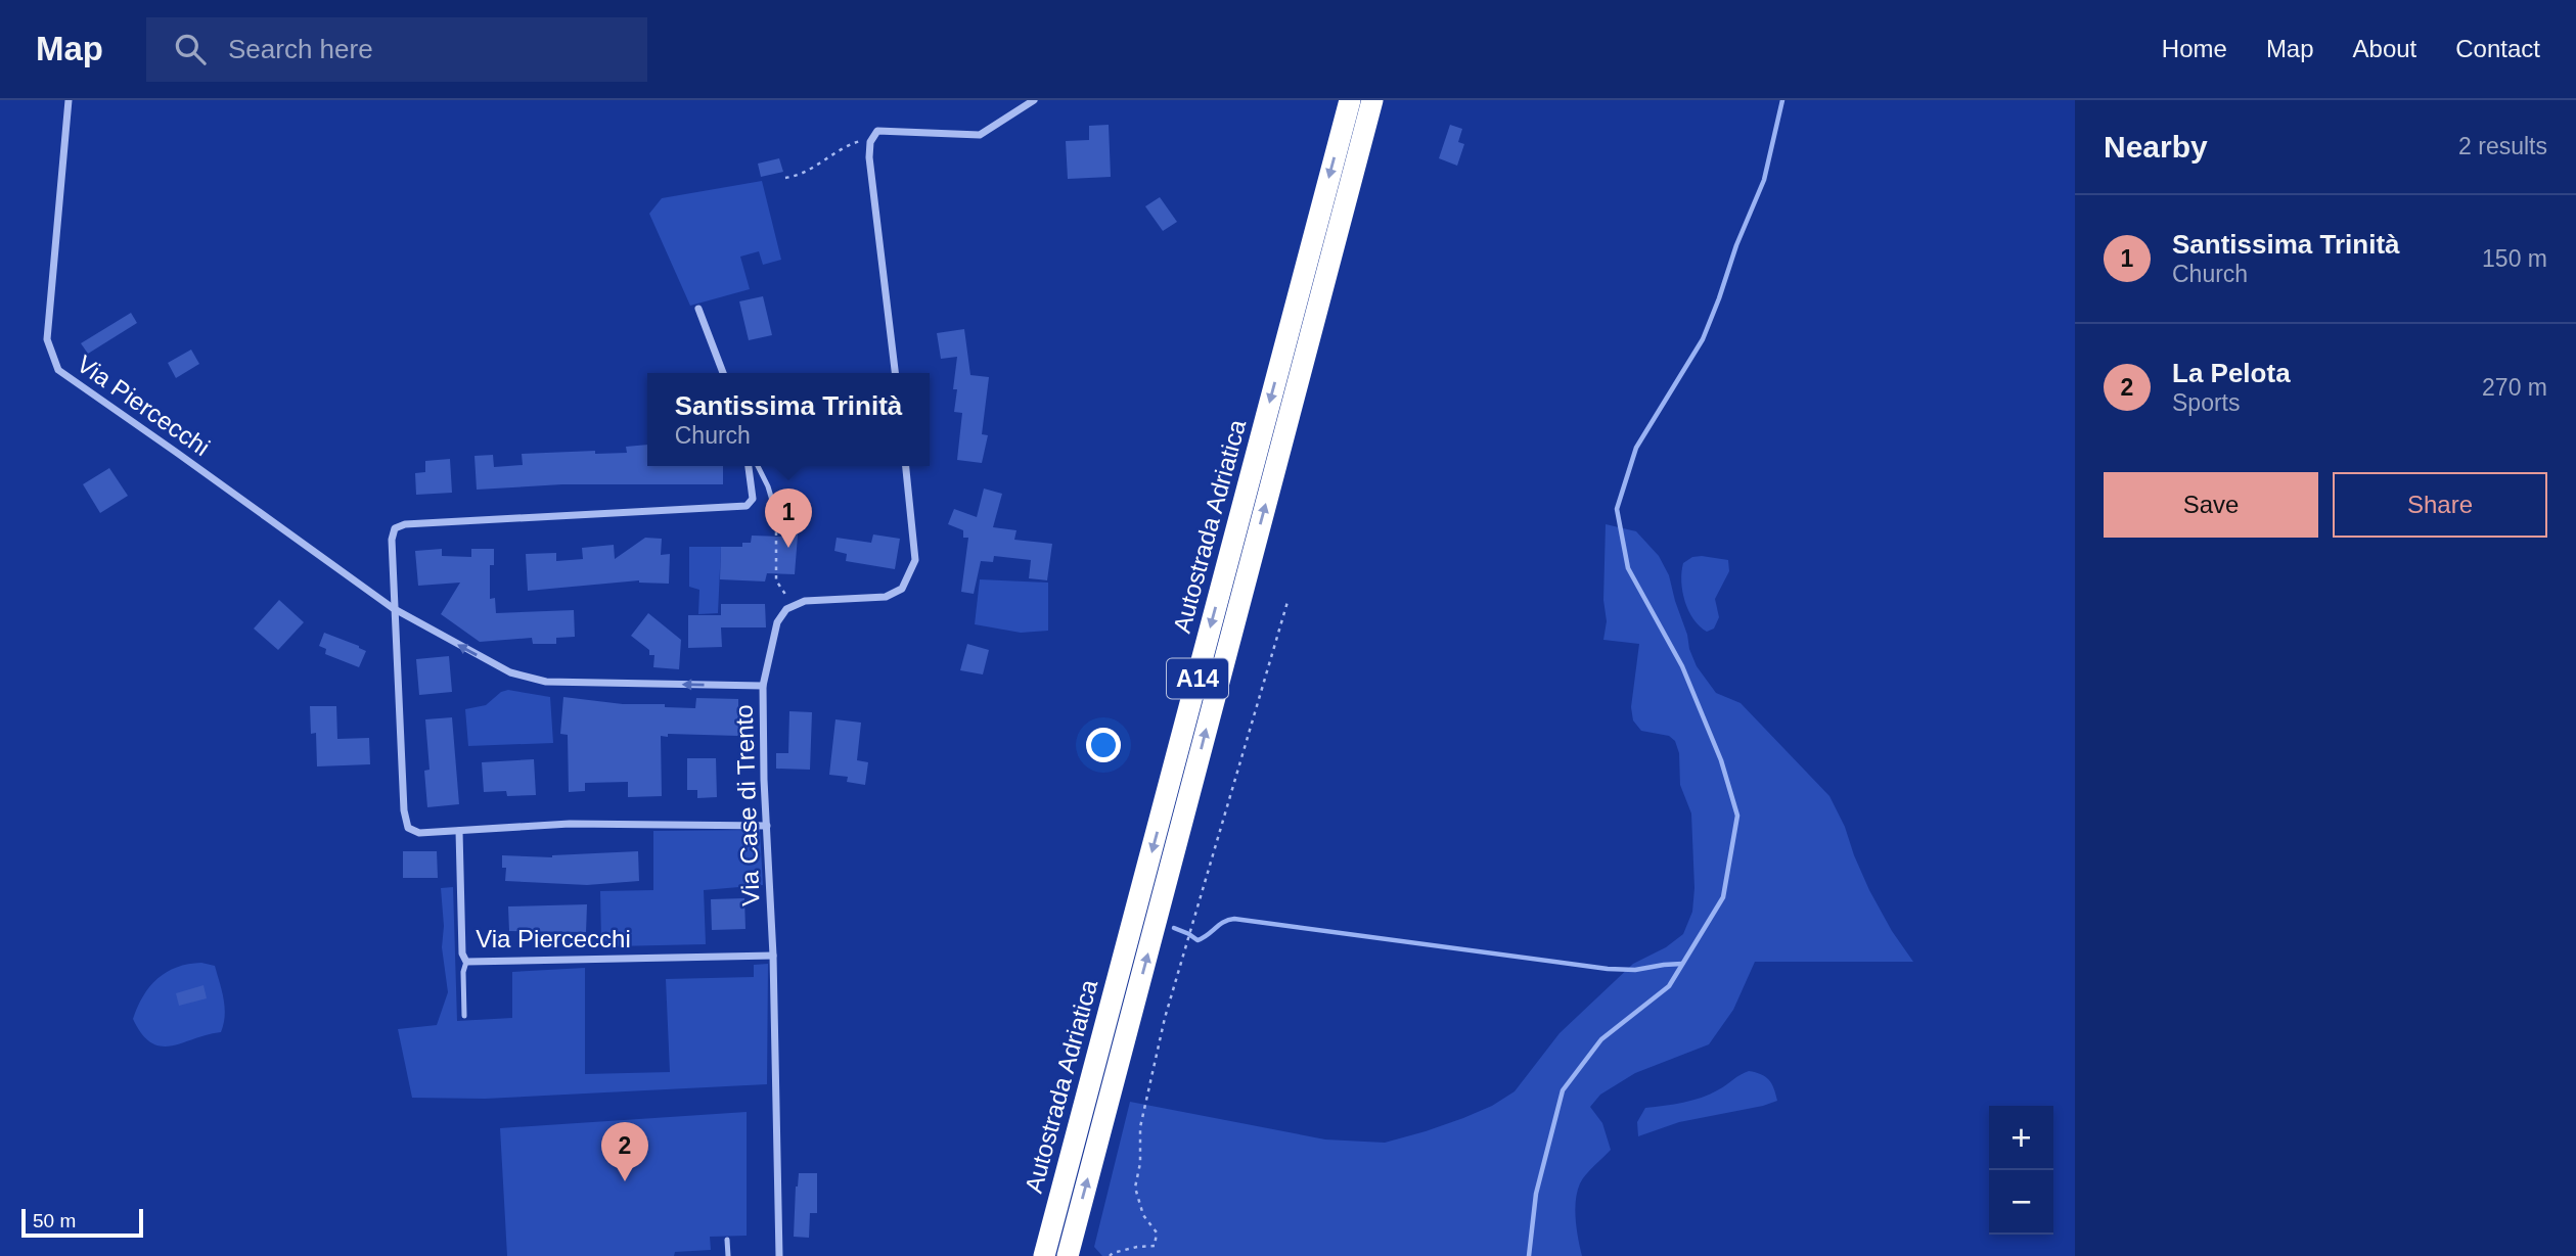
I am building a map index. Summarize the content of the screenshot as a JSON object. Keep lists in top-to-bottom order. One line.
{"streets":{"highway":["Autostrada Adriatica","A14"],"street":["Via Piercecchi","Via Case di Trento"]},"crossings":[["Via Piercecchi","Via Case di Trento"]],"scale_bar":"50 m","page":{"header":"Map","search":"Search here","nav":["Home","Map","About","Contact"],"heading":["Nearby","2 results"],"list":[{"mark":"1","name":"Santissima Trinità","note":"Church","value":"150 m"},{"mark":"2","name":"La Pelota","note":"Sports","value":"270 m"}],"popup":["Santissima Trinità","Church"],"buttons":["Save","Share"],"pins":["1","2"],"map_buttons":["+","−"],"scale":"50 m"}}
